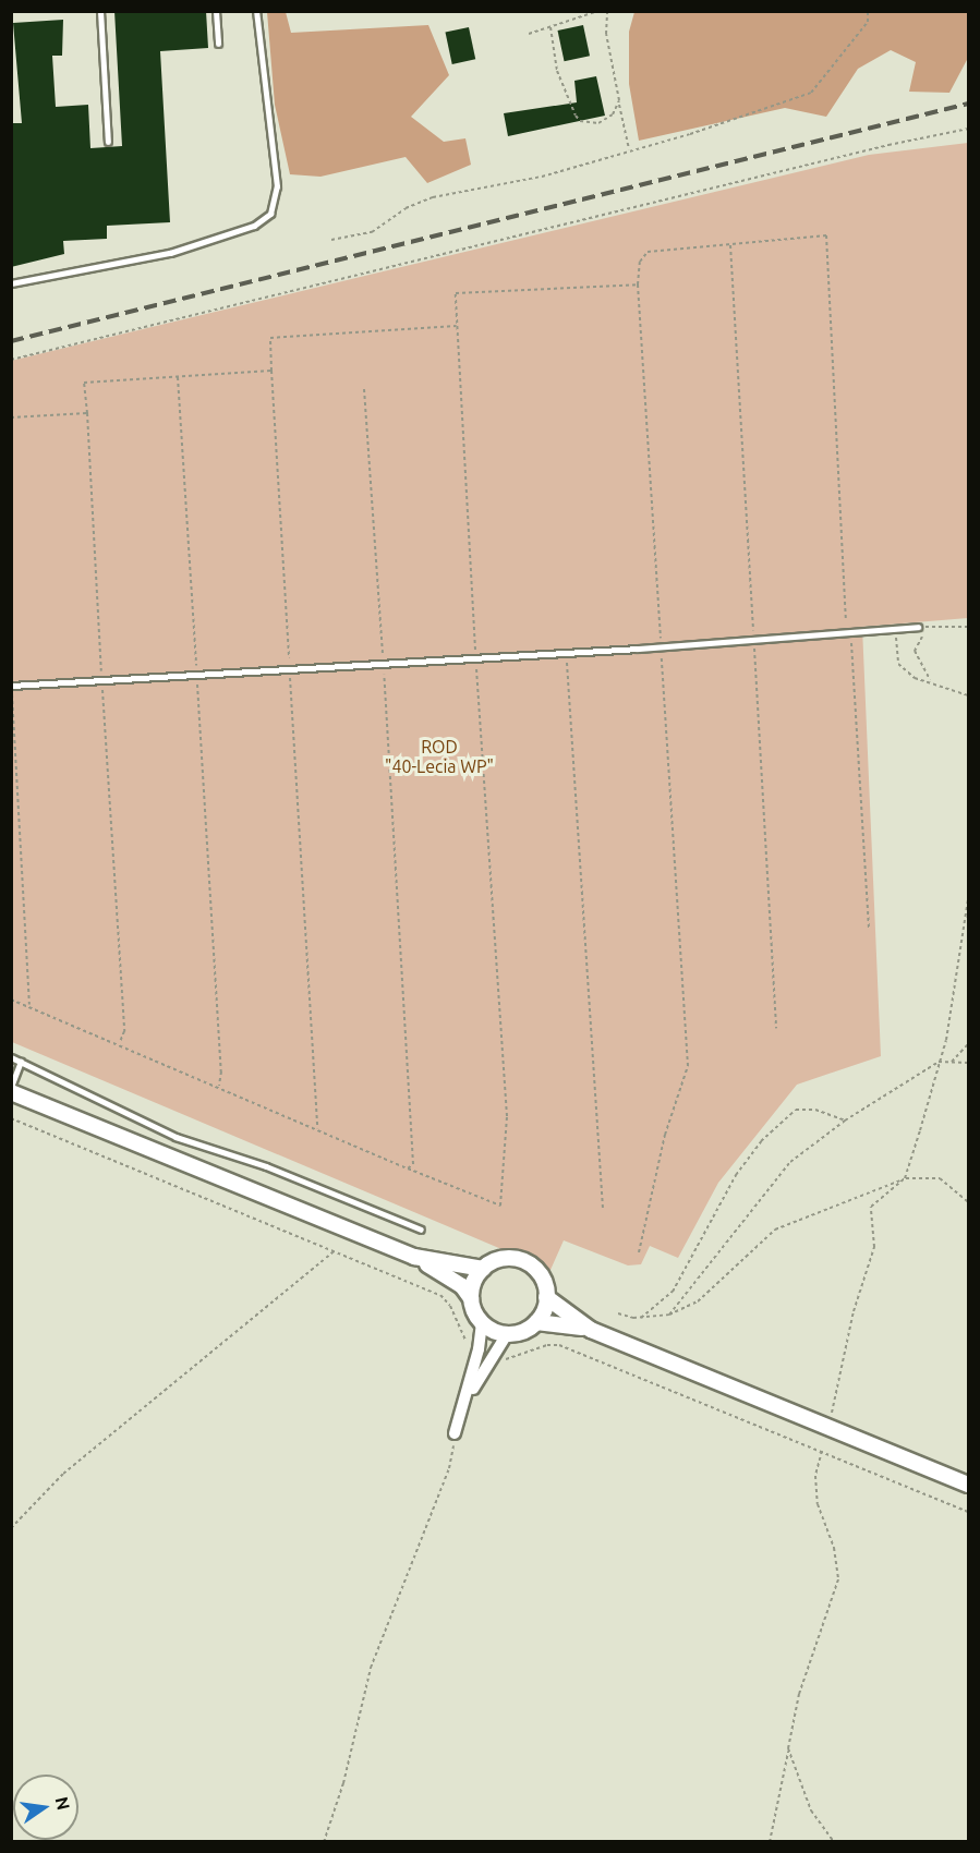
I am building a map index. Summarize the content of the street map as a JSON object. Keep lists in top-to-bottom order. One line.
{"parks":["ROD \"40-Lecia WP\""],"north":"right"}
